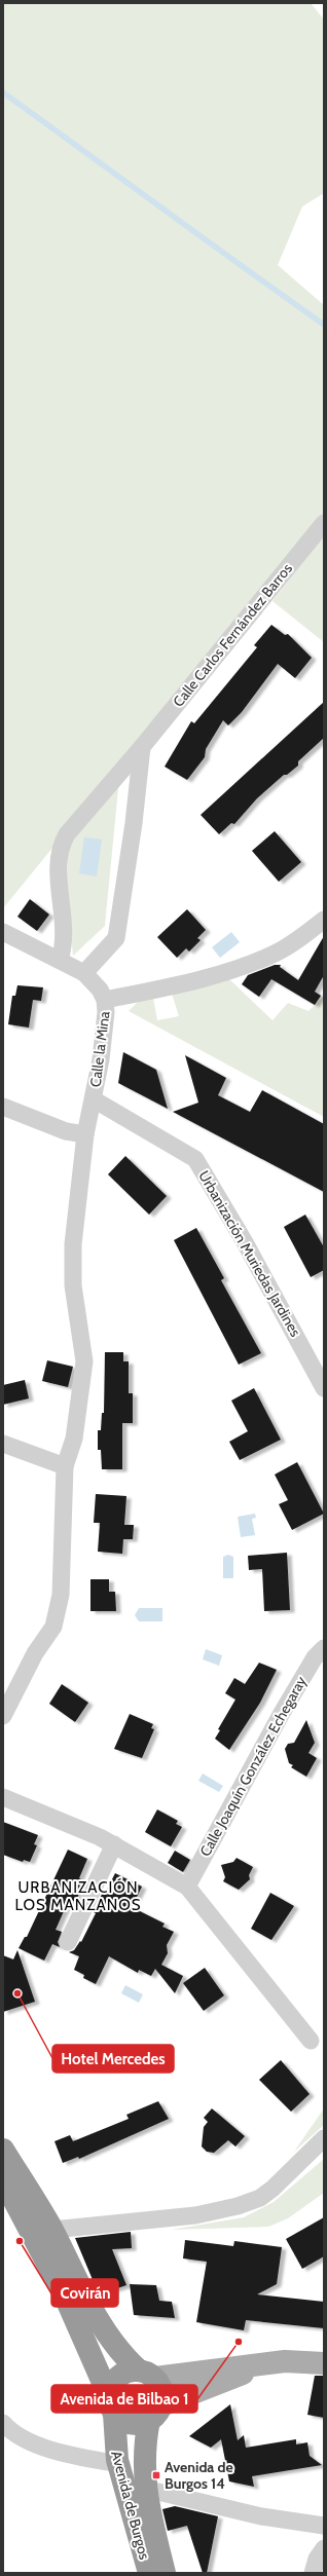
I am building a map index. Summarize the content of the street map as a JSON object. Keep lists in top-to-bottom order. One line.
{"streets":{"highway":["Avenida de Burgos"],"street":["Calle Carlos Fernández Barros","Calle la Mina","Urbanización Muriedas Jardines","Calle Joaquín González Echegaray"]},"crossings":[["Calle Carlos Fernández Barros","Calle la Mina"],["Calle la Mina","Urbanización Muriedas Jardines"]],"districts":["URBANIZACIÓN LOS MANZANOS"],"places":{"other":["Hotel Mercedes","Covirán","Avenida de Bilbao 1"],"transit":["Avenida de Burgos 14"]}}
